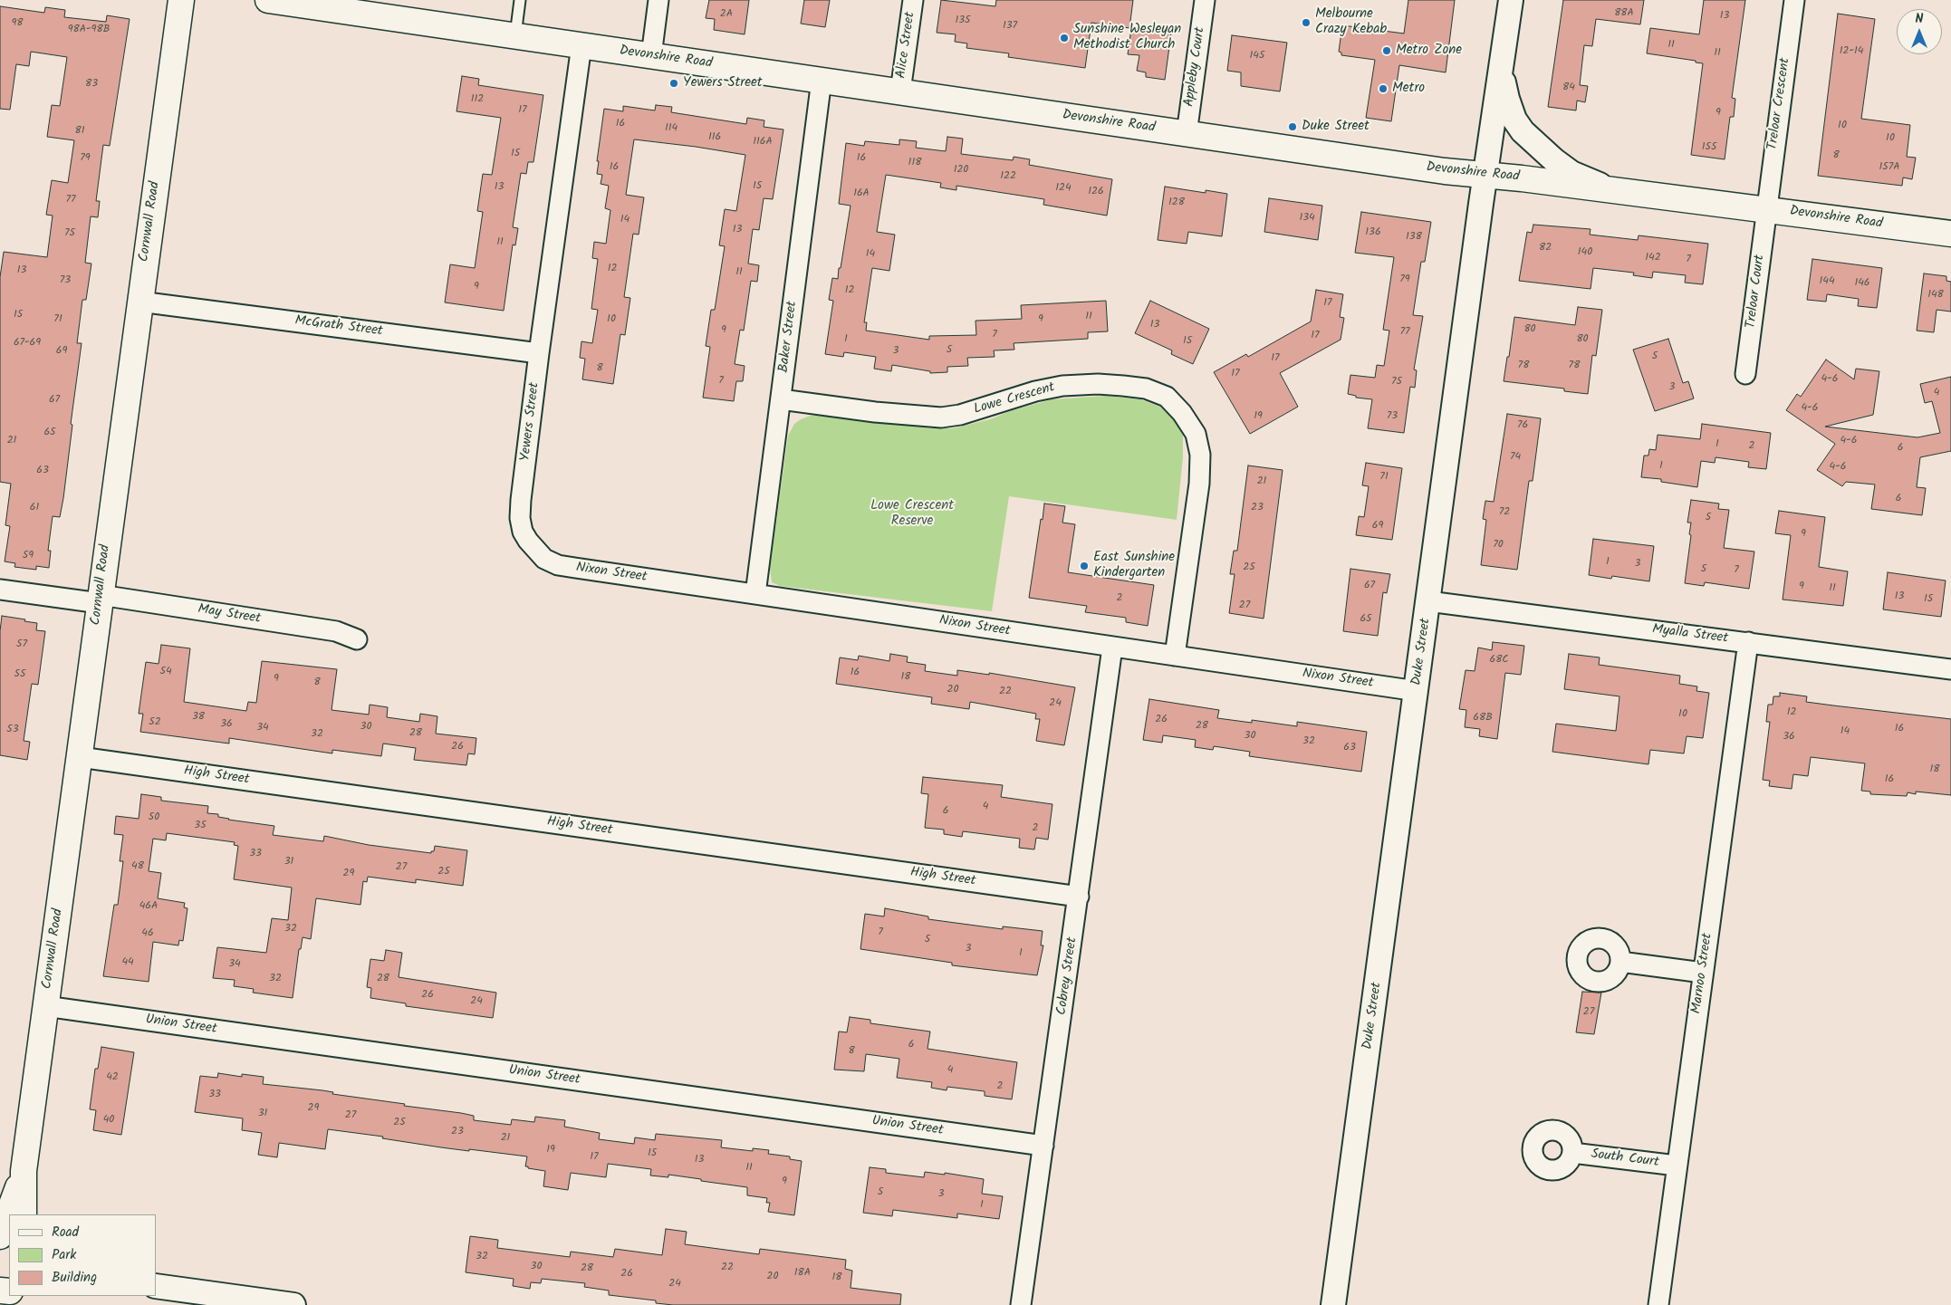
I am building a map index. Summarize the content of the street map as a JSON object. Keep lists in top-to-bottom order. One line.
{"streets":{"main road":["Devonshire Road","Cornwall Road"],"street":["Alice Street","Appleby Court","Treloar Crescent","Treloar Court","McGrath Street","Baker Street","Lowe Crescent","Yewers Street","Nixon Street","May Street","Myalla Street","Duke Street","High Street","Marnoo Street","Cobrey Street","Union Street","South Court"]},"crossings":[["Alice Street","Devonshire Road"],["Devonshire Road","Appleby Court"],["Devonshire Road","Treloar Crescent"],["Devonshire Road","Treloar Court"],["Devonshire Road","Baker Street"],["Devonshire Road","Yewers Street"],["Devonshire Road","Duke Street"],["Treloar Crescent","Treloar Court"],["Cornwall Road","McGrath Street"],["Cornwall Road","May Street"],["Cornwall Road","High Street"],["Cornwall Road","Union Street"],["McGrath Street","Yewers Street"],["Baker Street","Lowe Crescent"],["Baker Street","Nixon Street"],["Lowe Crescent","Nixon Street"],["Yewers Street","Nixon Street"],["Nixon Street","Duke Street"],["Nixon Street","Cobrey Street"],["Myalla Street","Duke Street"],["Myalla Street","Marnoo Street"],["High Street","Cobrey Street"],["Marnoo Street","South Court"],["Cobrey Street","Union Street"]],"parks":["Lowe Crescent Reserve"],"places":["Melbourne Crazy Kebab","Sunshine Wesleyan Methodist Church","Metro Zone","Yewers Street","Metro","Duke Street","East Sunshine Kindergarten"],"house_numbers":["88A","2A","13","135","98","137","98A-98B","11","12-14","11","145","83","84","112","17","9","16","10","114","81","116","10","116A","155","15","8","79","16","118","16","157A","120","122","15","13","124","126","16A","77","128","134","14","13","136","75","138","11","82","140","14","142","7","12","13","11","79","73","144","146","9","12","148","17","15","11","71","10","9","13","80","9","77","7","17","1","80","15","67-69","5","69","3","5","17","78","78","8","17","4-6","7","75","3","4","67","4-6","19","73","76","65","21","4-6","1","2","6","74","1","4-6","63","71","21","6","61","23","72","5","69","9","70","59","1","3","25","5","7","67","9","11","13","2","15","27","65","57","68C","54","16","55","18","9","8","20","22","24","12","10","38","68B","26","52","36","28","30","34","16","53","14","28","32","30","36","32","26","63","18","16","4","6","50","35","2","33","31","48","27","25","29","46A","32","7","46","5","3","1","44","34","32","28","26","24","27","6","8","4","42","2","33","29","31","27","40","25","23","21","19","15","17","13","11","9","5","3","1","32","30","22","28","18A","26","20","18","24"],"legend":["Road","Park","Building"],"north":"top"}
